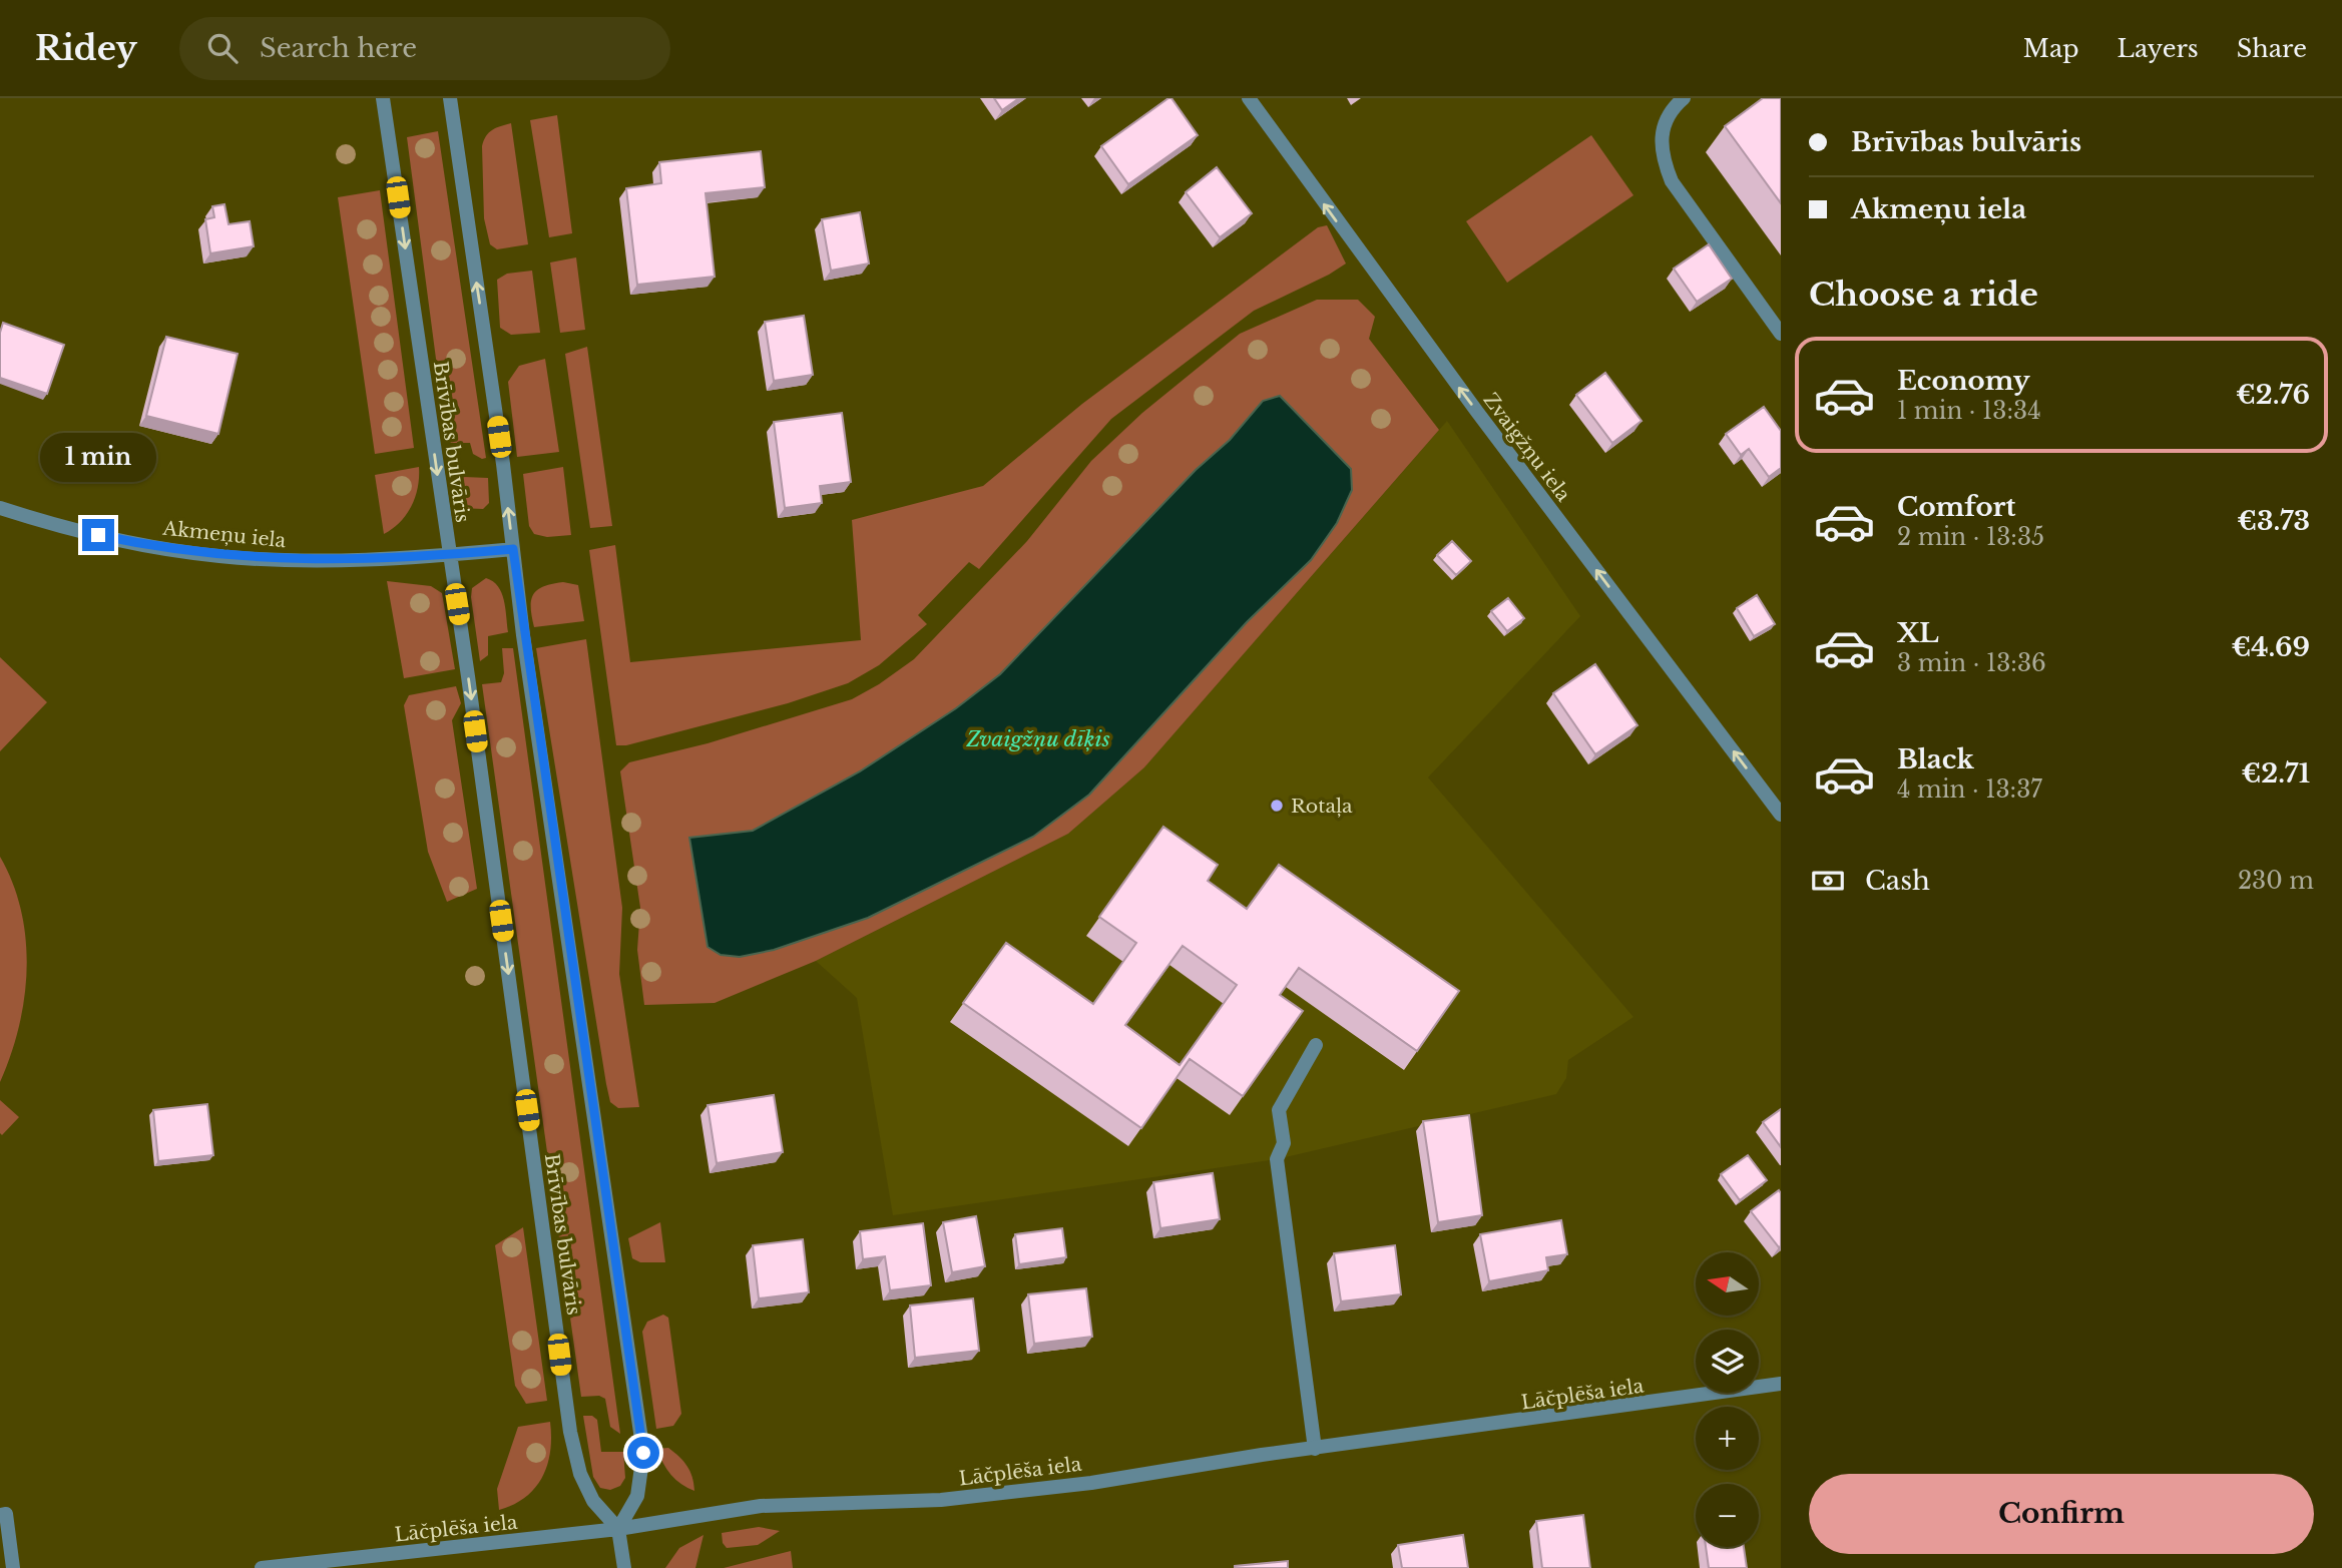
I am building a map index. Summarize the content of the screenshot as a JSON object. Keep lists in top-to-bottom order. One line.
{"streets":{"street":["Brīvības bulvāris","Zvaigžņu iela","Akmeņu iela","Lāčplēša iela"]},"crossings":[["Brīvības bulvāris","Akmeņu iela"],["Brīvības bulvāris","Lāčplēša iela"]],"one_way":["Zvaigžņu iela"],"water":["Zvaigžņu dīķis"],"places":["Rotaļa"],"north":"left","page":{"header":"Ridey","search":"Search here","nav":["Map","Layers","Share"],"banner":["Brīvības bulvāris","Akmeņu iela"],"heading":"Choose a ride","list":[{"name":"Economy","note":"1 min · 13:34","value":"€2.76"},{"name":"Comfort","note":"2 min · 13:35","value":"€3.73"},{"name":"XL","note":"3 min · 13:36","value":"€4.69"},{"name":"Black","note":"4 min · 13:37","value":"€2.71"}],"bubble":"1 min","pay":["Cash","230 m"],"map_buttons":["+","−"],"buttons":"Confirm"}}
